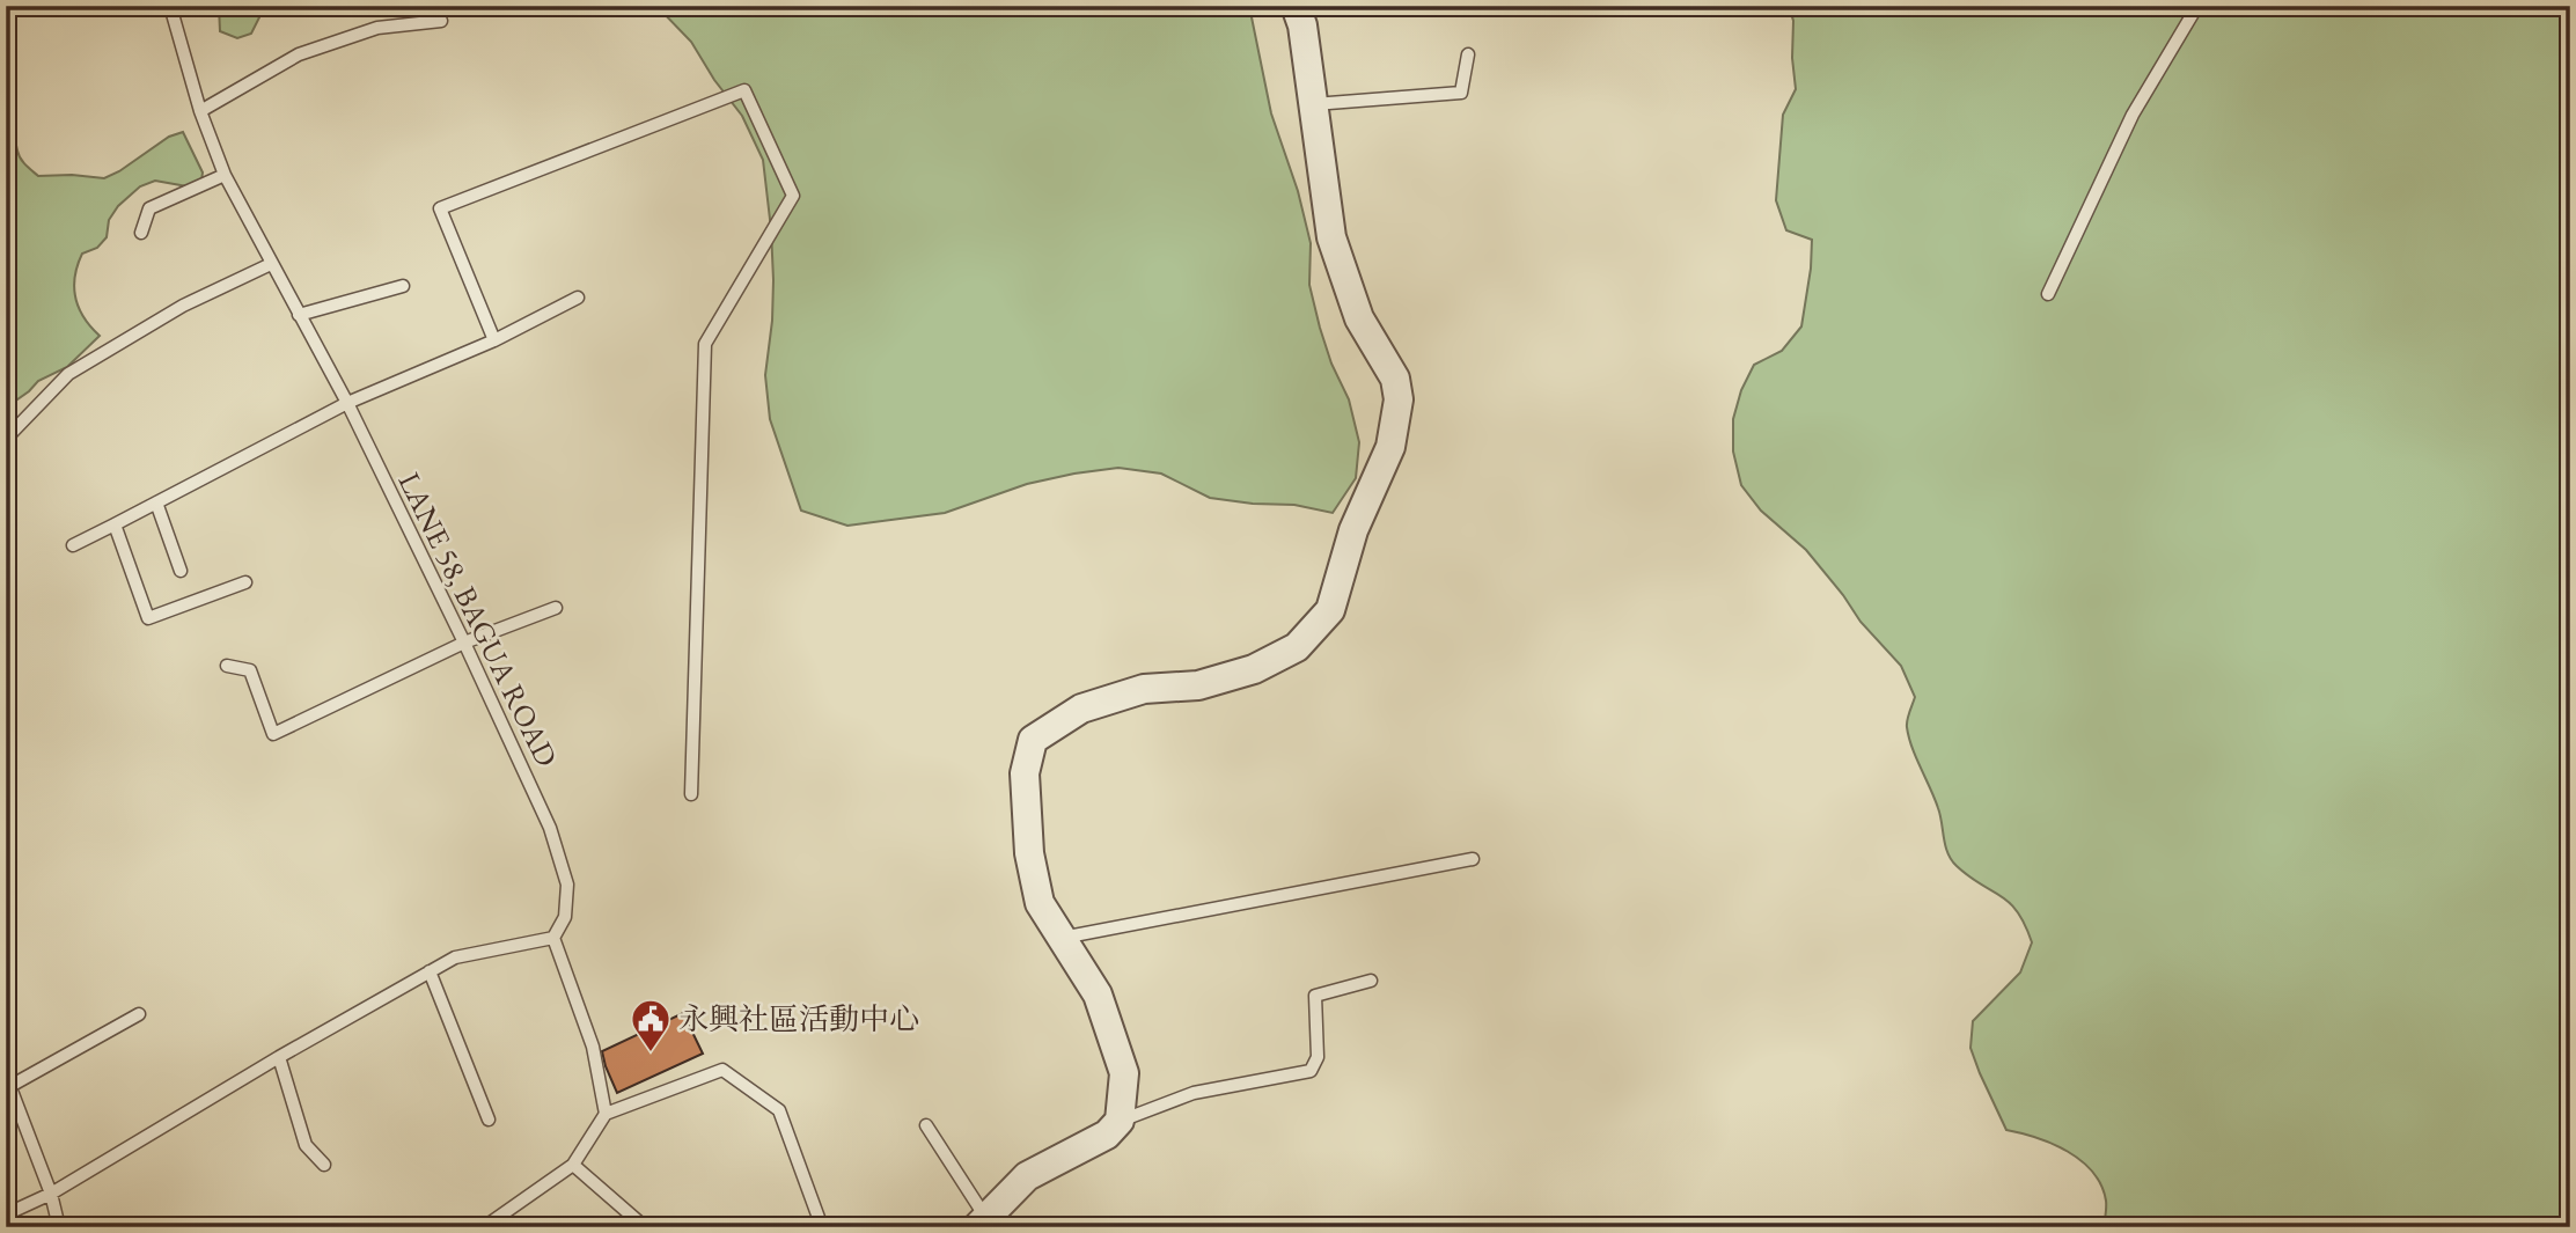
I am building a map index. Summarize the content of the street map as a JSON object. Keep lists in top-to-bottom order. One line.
{"streets":{"lane":["LANE 58, BAGUA ROAD"]},"places":{"public building":["永興社區活動中心"]}}
